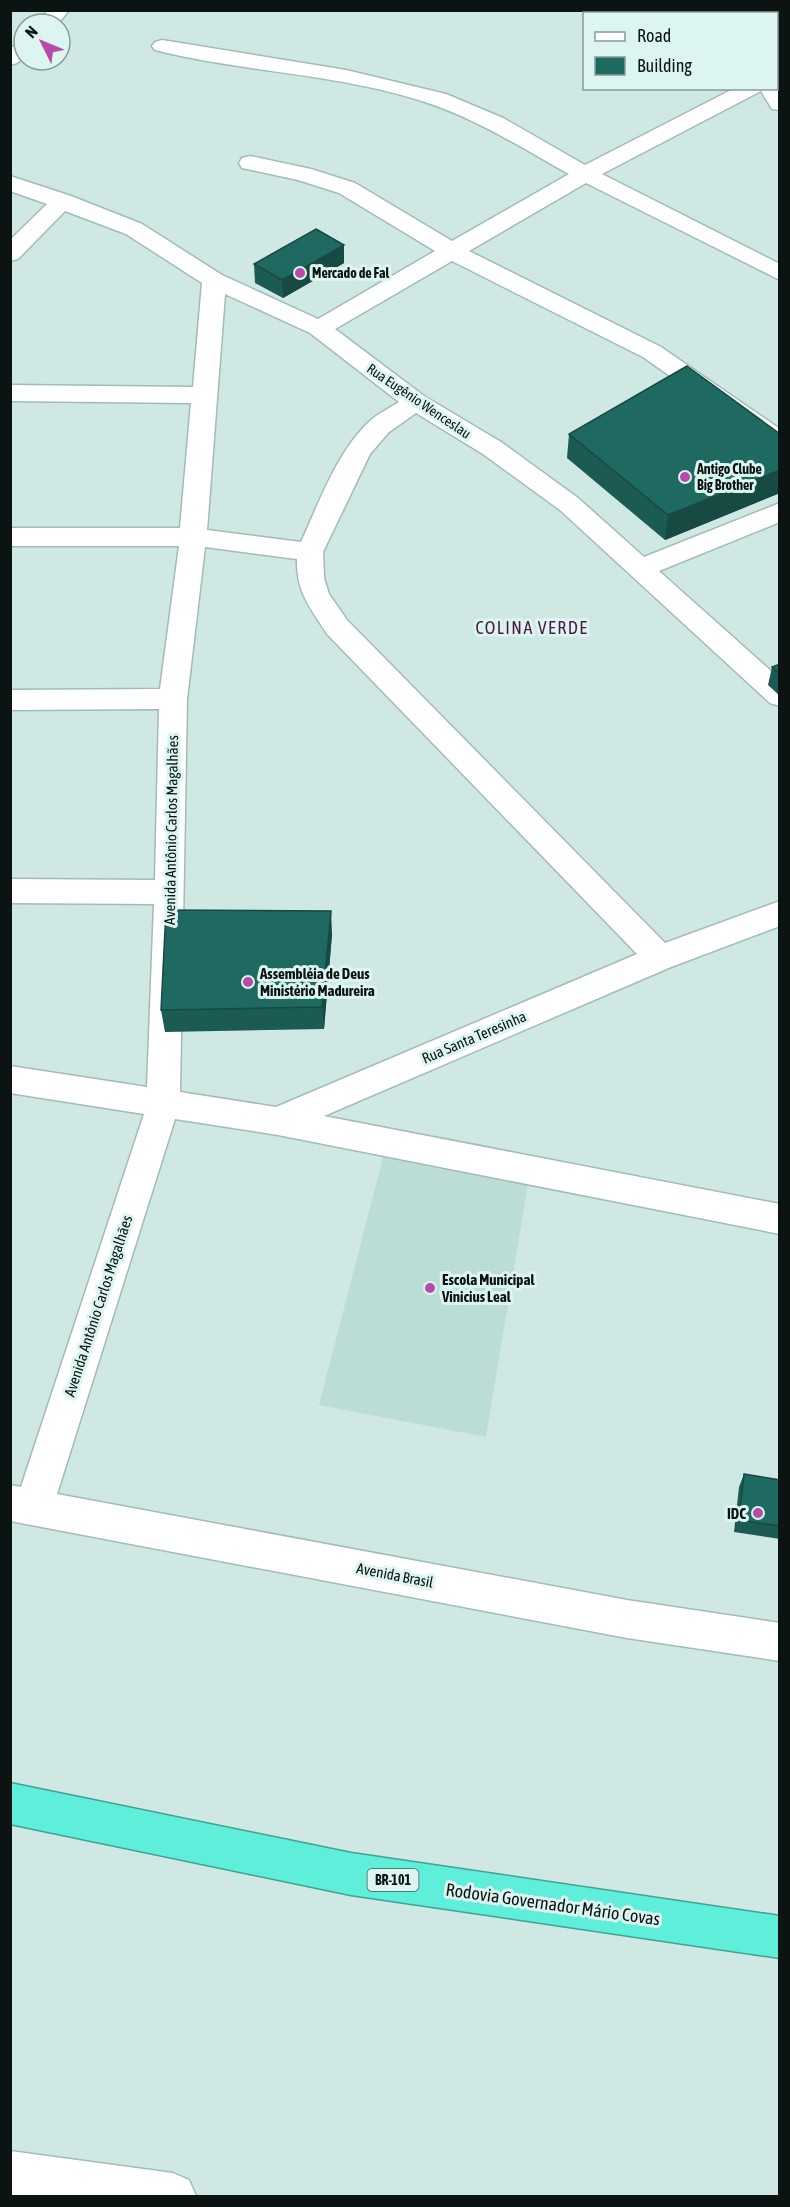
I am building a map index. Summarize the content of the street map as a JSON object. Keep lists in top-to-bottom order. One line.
{"streets":{"highway":["BR-101","Rodovia Governador Mário Covas"],"street":["Rua Eugênio Wenceslau","Avenida Antônio Carlos Magalhães","Rua Santa Teresinha","Avenida Brasil"]},"crossings":[["Rua Eugênio Wenceslau","Avenida Antônio Carlos Magalhães"],["Avenida Antônio Carlos Magalhães","Avenida Brasil"]],"districts":["COLINA VERDE"],"places":["Mercado de Fal","Antigo Clube Big Brother","Assembléia de Deus Ministério Madureira","Escola Municipal Vinicius Leal","IDC"],"legend":["Road","Building"],"north":"top left"}
